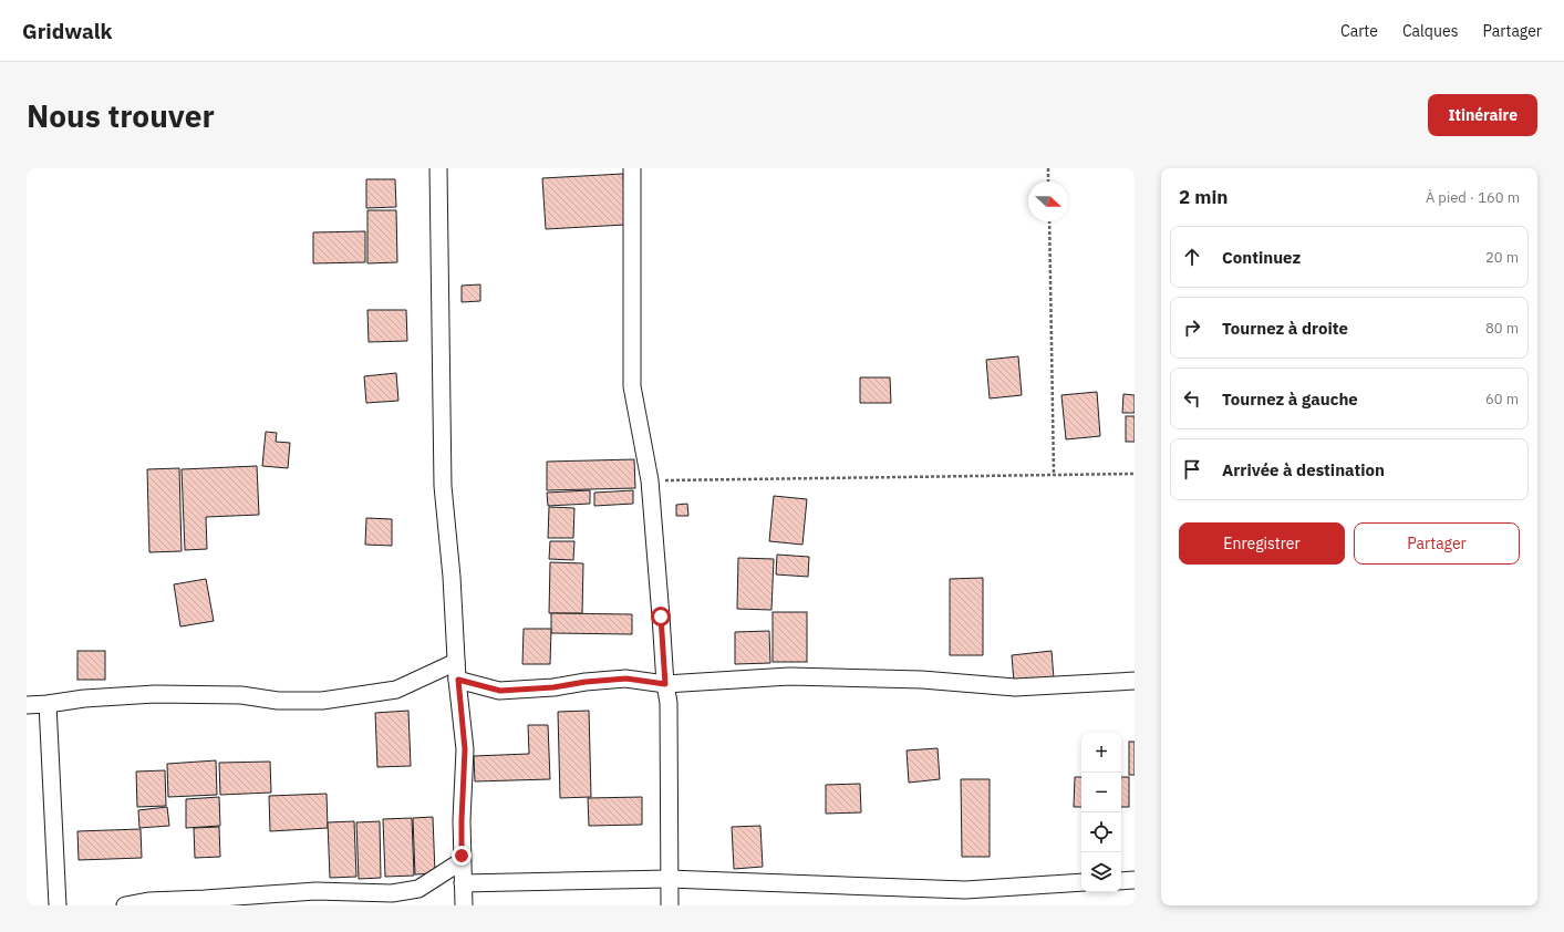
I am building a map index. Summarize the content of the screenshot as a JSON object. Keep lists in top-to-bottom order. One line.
{"north":"right","page":{"header":"Gridwalk","nav":["Carte","Calques","Partager"],"buttons":["Itinéraire",["Enregistrer","Partager"]],"title":"Nous trouver","heading":["2 min","À pied · 160 m"],"list":[["Continuez","20 m"],["Tournez à droite","80 m"],["Tournez à gauche","60 m"],"Arrivée à destination"],"map_buttons":["+","−"]}}
